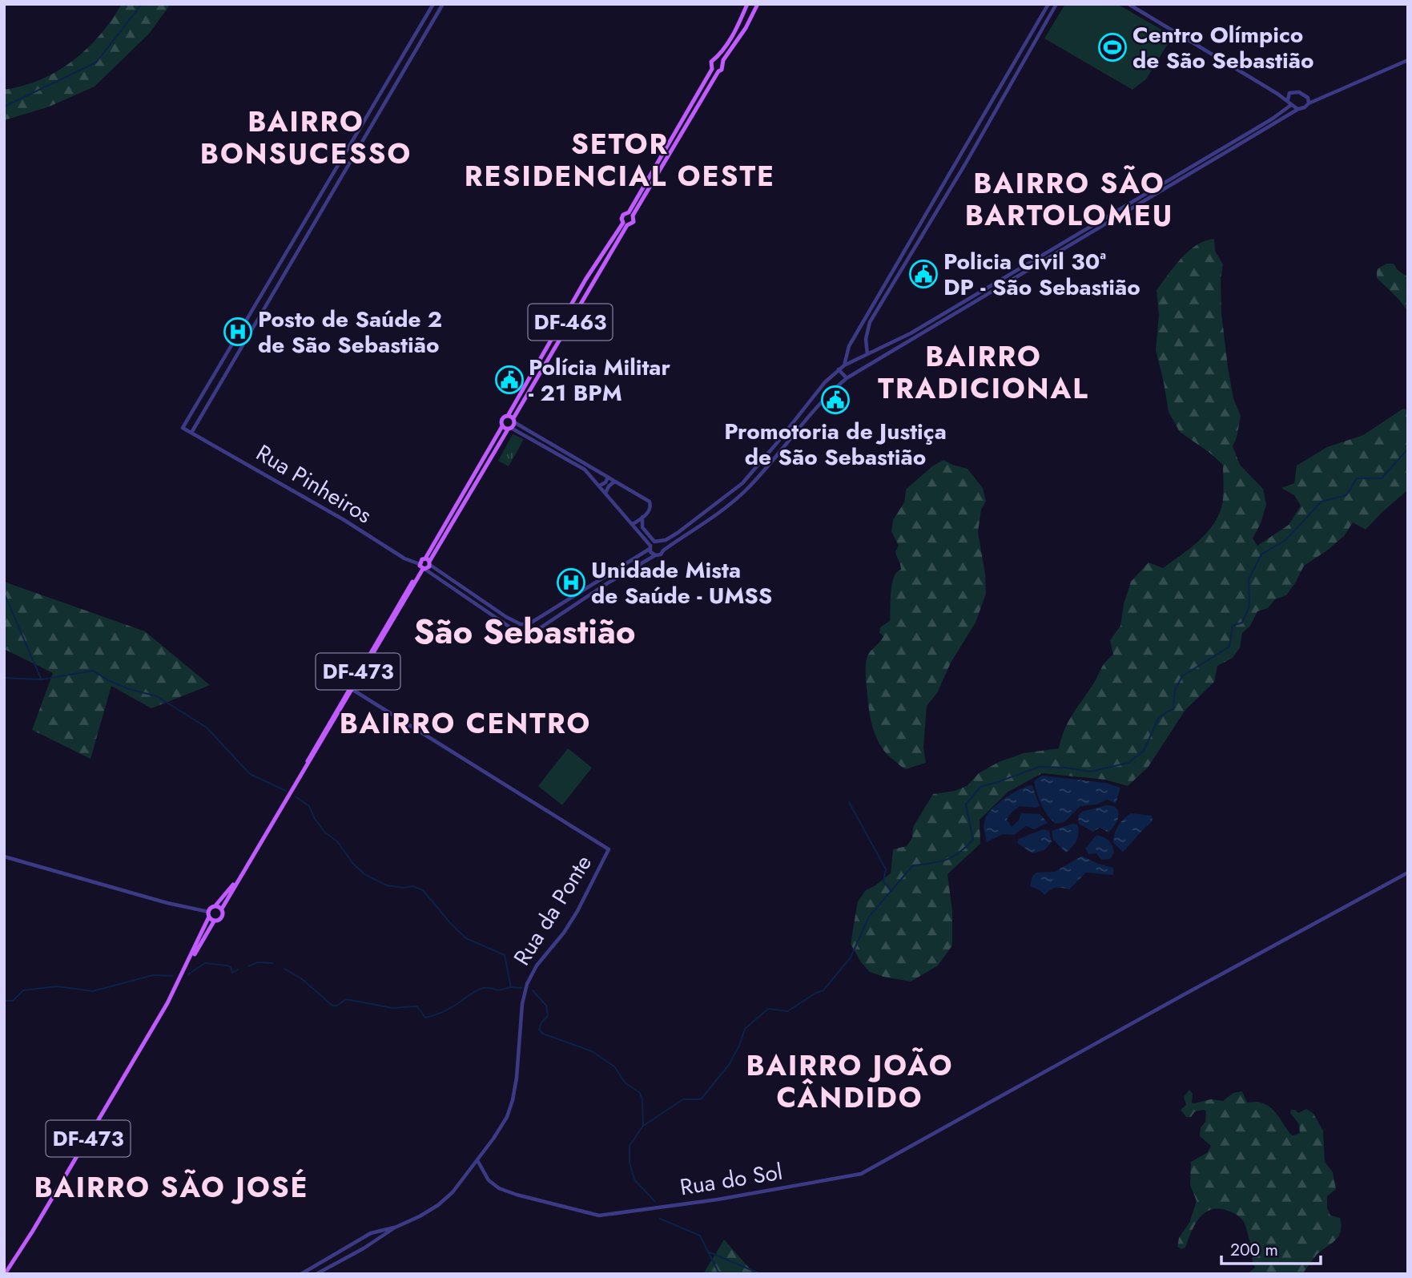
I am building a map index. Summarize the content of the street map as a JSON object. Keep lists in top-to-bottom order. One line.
{"streets":{"main road":["DF-463","DF-473"],"street":["Rua Pinheiros","Rua da Ponte","Rua do Sol"]},"crossings":[["DF-463","DF-473"],["Rua Pinheiros","DF-473"],["DF-473","Rua da Ponte"],["Rua da Ponte","Rua do Sol"]],"districts":["BAIRRO BONSUCESSO","SETOR RESIDENCIAL OESTE","BAIRRO SÃO BARTOLOMEU","BAIRRO TRADICIONAL","São Sebastião","BAIRRO CENTRO","BAIRRO JOÃO CÂNDIDO","BAIRRO SÃO JOSÉ"],"places":{"sports":["Centro Olímpico de São Sebastião"],"public building":["Policia Civil 30ª DP - São Sebastião","Polícia Militar - 21 BPM","Promotoria de Justiça de São Sebastião"],"hospital":["Posto de Saúde 2 de São Sebastião","Unidade Mista de Saúde - UMSS"]},"scale_bar":"200 m"}
